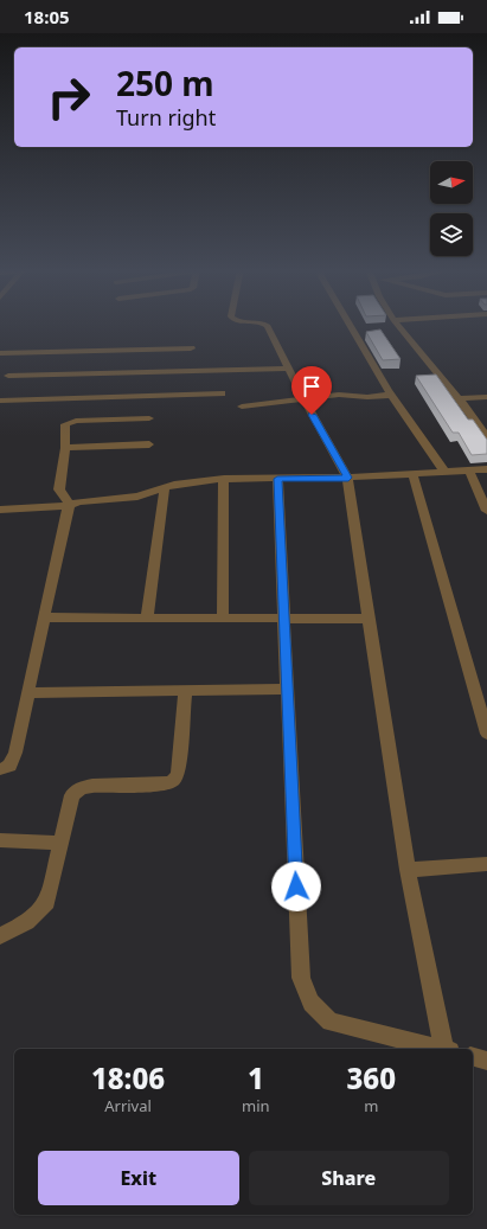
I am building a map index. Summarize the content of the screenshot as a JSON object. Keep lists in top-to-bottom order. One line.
{"north":"right","page":{"status":"18:05","turn":["250 m","Turn right"],"eta":["18:06","Arrival","1","min","360","m"],"buttons":["Exit","Share"]}}
